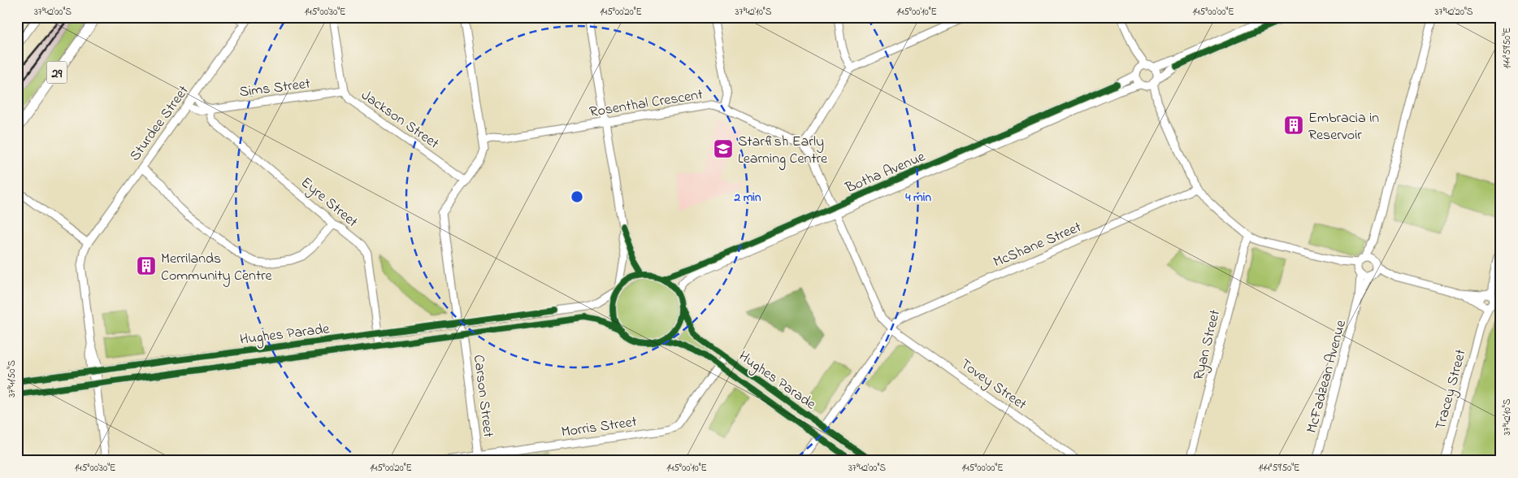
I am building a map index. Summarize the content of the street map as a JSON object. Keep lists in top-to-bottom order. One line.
{"streets":{"main road":["29"],"street":["Sims Street","Rosenthal Crescent","Jackson Street","Sturdee Street","Botha Avenue","Eyre Street","McShane Street","Hughes Parade","Ryan Street","McFadzean Avenue","Tovey Street","Tracey Street","Carson Street","Morris Street"]},"crossings":[["Sims Street","Jackson Street"],["Sims Street","Sturdee Street"],["Sims Street","Eyre Street"],["Sturdee Street","Hughes Parade"],["Botha Avenue","Hughes Parade"],["Eyre Street","Hughes Parade"],["McShane Street","Tovey Street"],["Hughes Parade","Carson Street"],["Hughes Parade","Morris Street"],["Carson Street","Morris Street"]],"places":{"building":["Embracia in Reservoir","Merrilands Community Centre"],"school or university":["Starfish Early Learning Centre"]},"coordinates":["37°42'00\"S","145°00'30\"E","145°00'20\"E","37°42'10\"S","145°00'10\"E","145°00'00\"E","37°42'20\"S","144°59'50\"E","37°41'50\"S"],"rings":["2 min","4 min"]}
